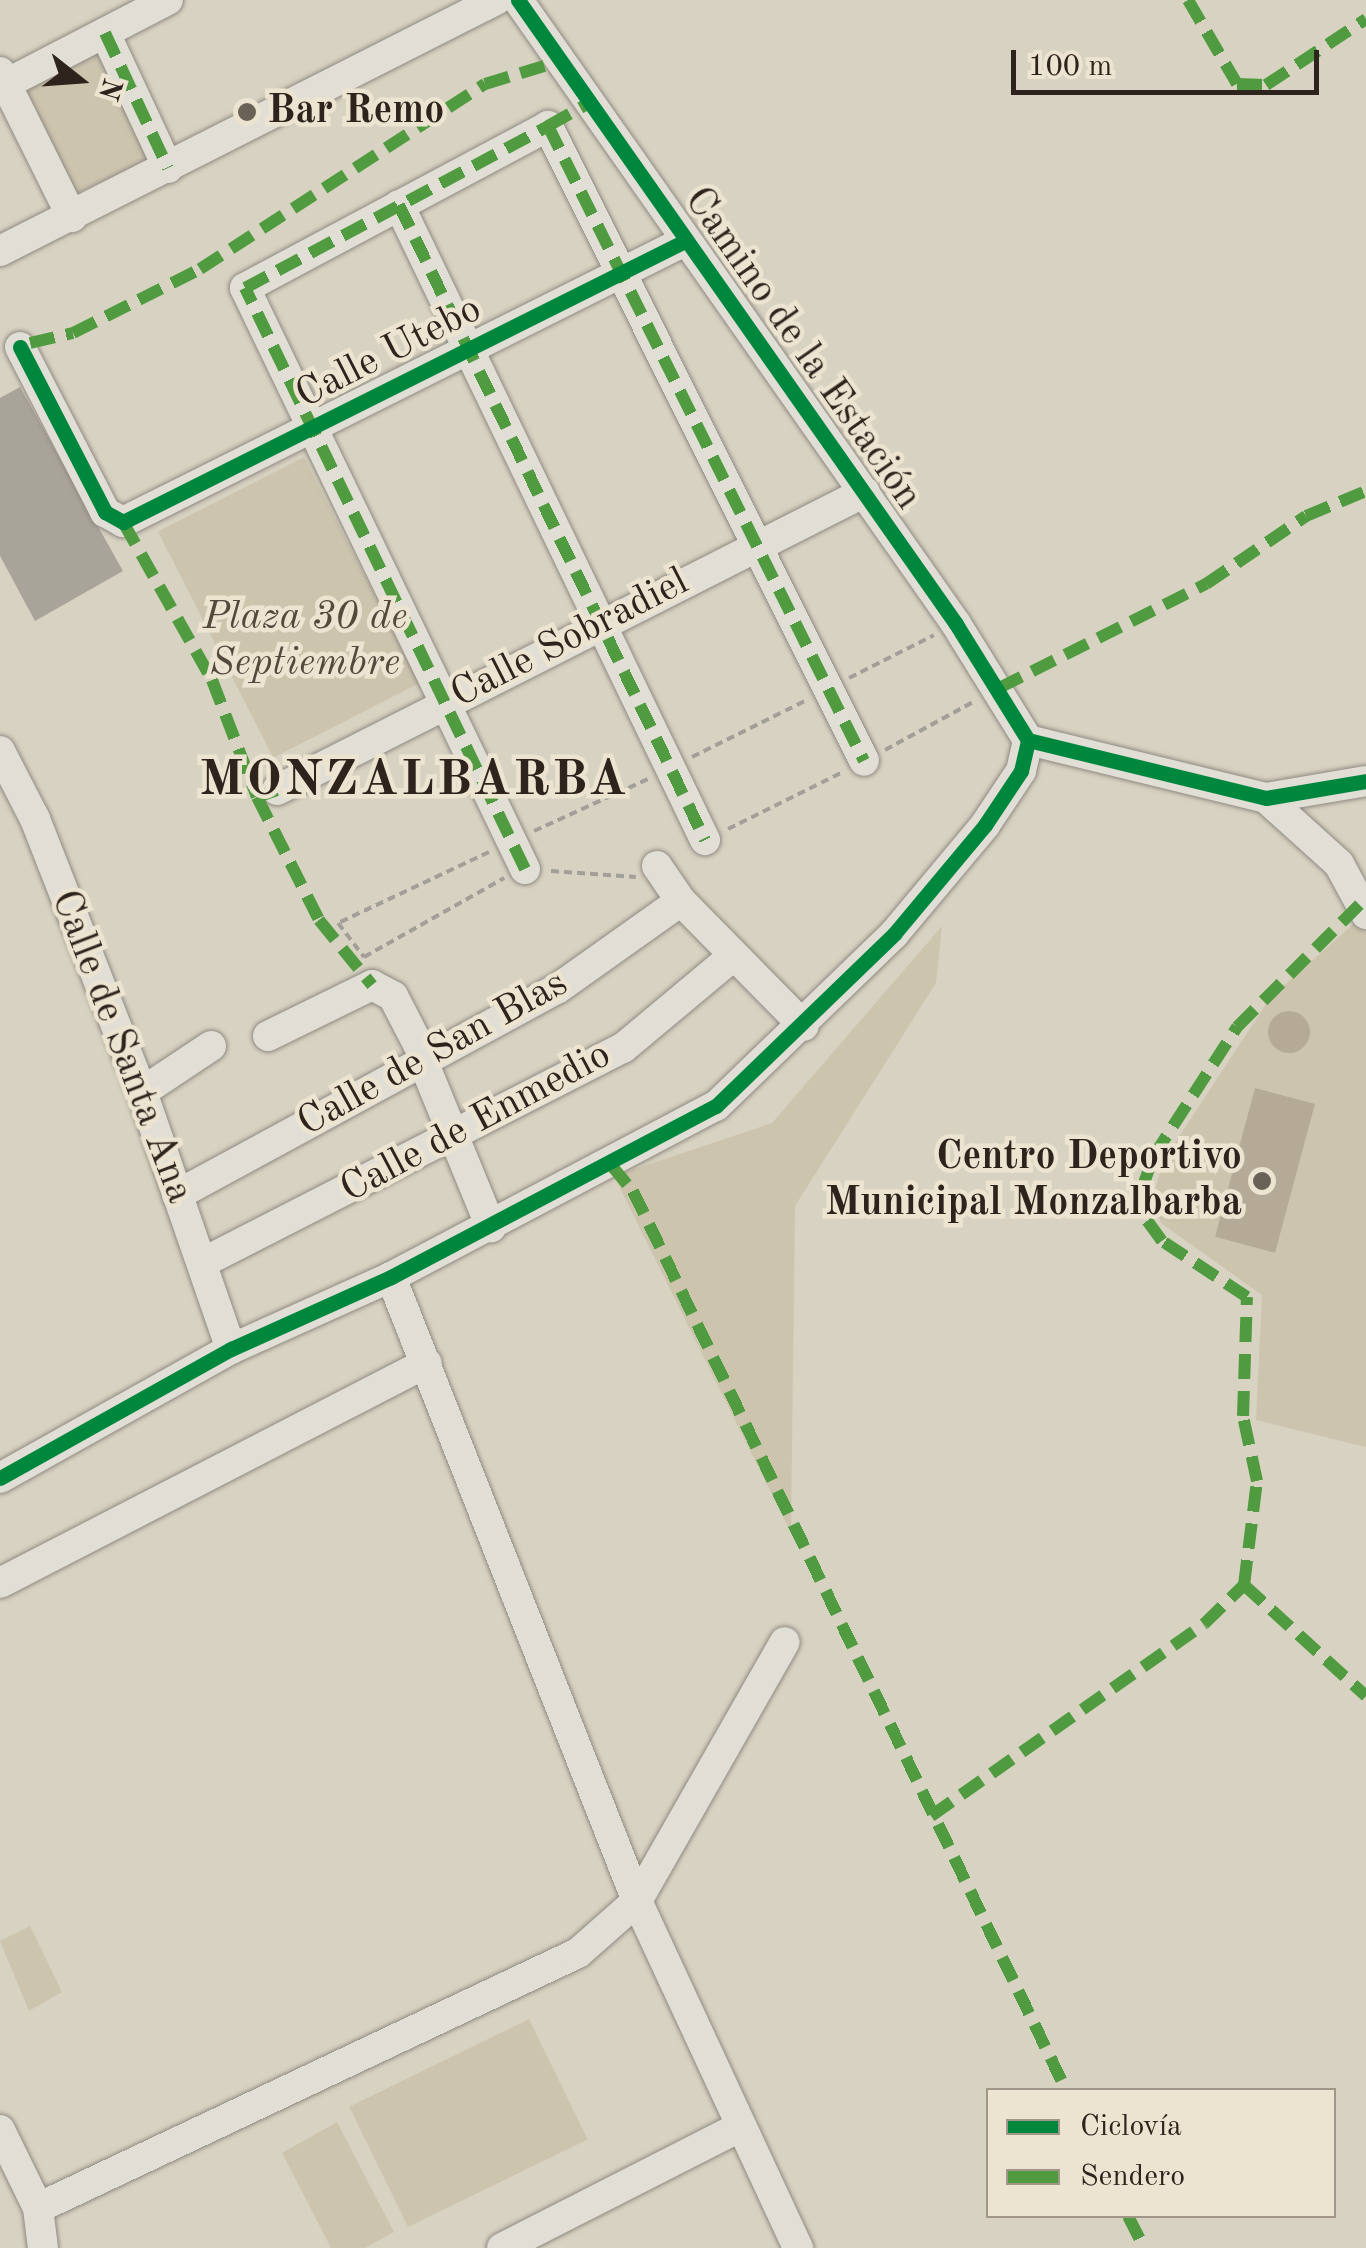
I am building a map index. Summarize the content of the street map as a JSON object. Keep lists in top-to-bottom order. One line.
{"streets":{"street":["Camino de la Estación","Calle Utebo","Calle Sobradiel","Calle de Santa Ana","Calle de San Blas","Calle de Enmedio"]},"crossings":[["Camino de la Estación","Calle Utebo"],["Camino de la Estación","Calle Sobradiel"],["Calle de Santa Ana","Calle de San Blas"],["Calle de Santa Ana","Calle de Enmedio"]],"districts":["MONZALBARBA"],"parks":["Plaza 30 de Septiembre"],"places":["Bar Remo","Centro Deportivo Municipal Monzalbarba"],"legend":["Ciclovía","Sendero"],"scale_bar":"100 m","north":"right"}
